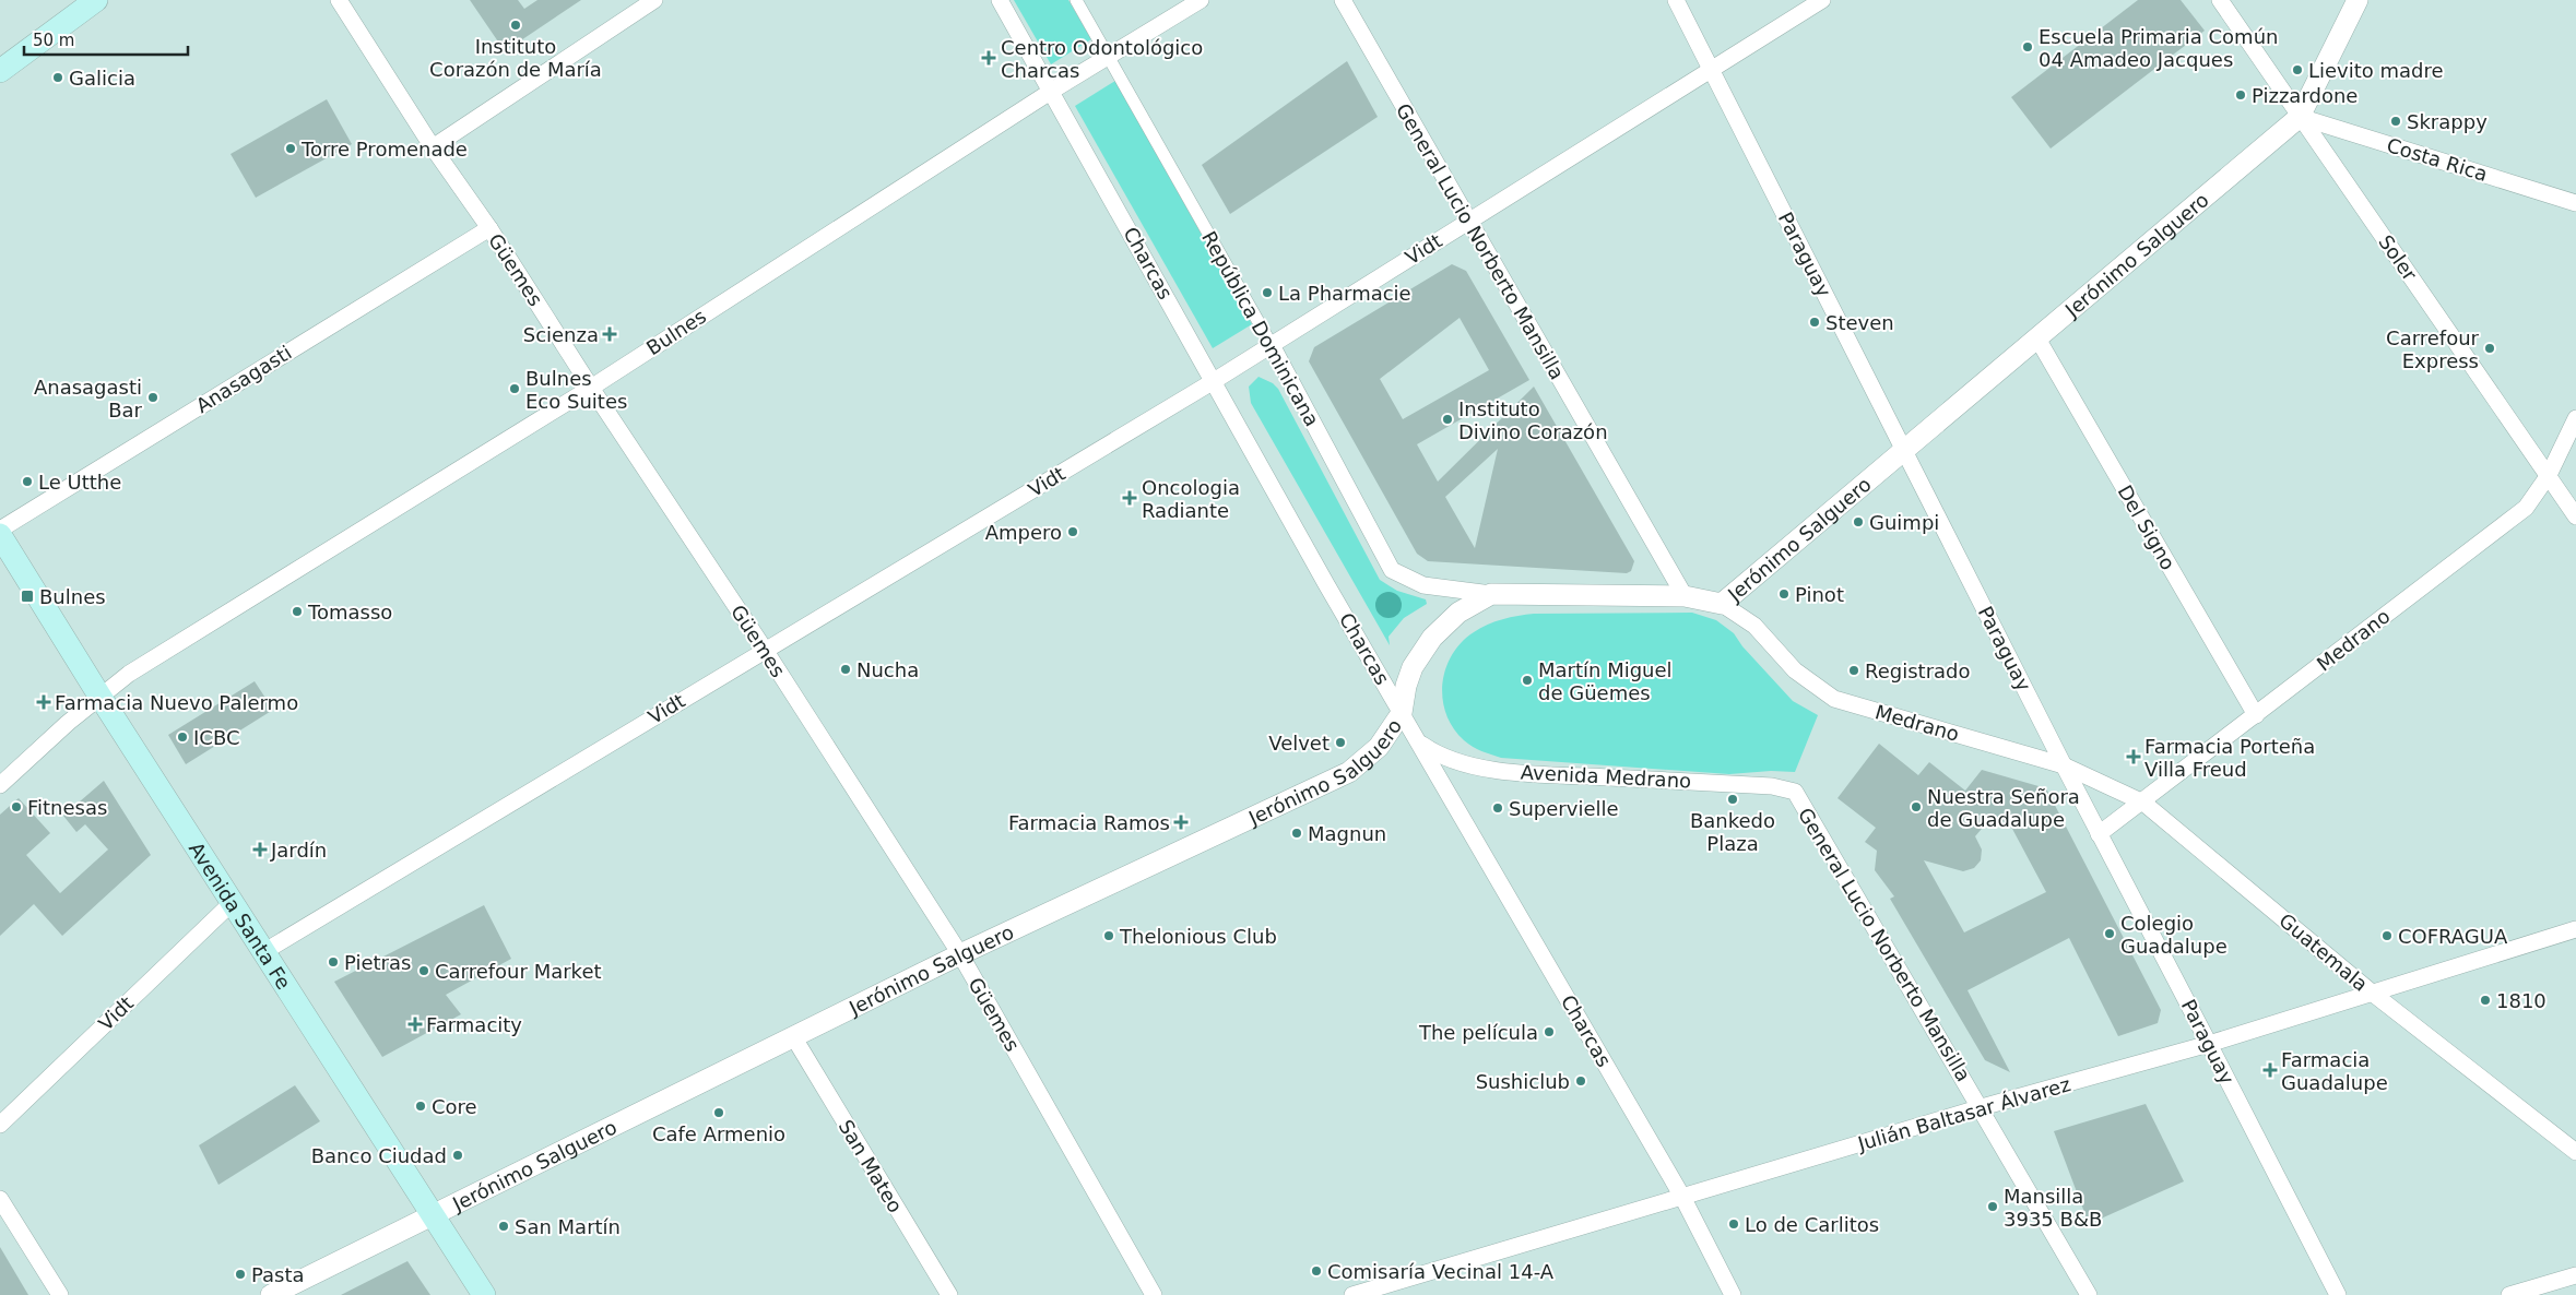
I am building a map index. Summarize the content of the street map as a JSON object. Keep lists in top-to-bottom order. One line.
{"streets":{"main road":["Avenida Santa Fe"],"street":["Costa Rica","General Lucio Norberto Mansilla","Vidt","Jerónimo Salguero","Paraguay","Soler","Charcas","Güemes","República Dominicana","Bulnes","Anasagasti","Del Signo","Medrano","Avenida Medrano","Guatemala","Julián Baltasar Álvarez","San Mateo"]},"crossings":[["Costa Rica","Jerónimo Salguero"],["Costa Rica","Soler"],["General Lucio Norberto Mansilla","Vidt"],["General Lucio Norberto Mansilla","Jerónimo Salguero"],["General Lucio Norberto Mansilla","Avenida Medrano"],["General Lucio Norberto Mansilla","Julián Baltasar Álvarez"],["Vidt","Paraguay"],["Vidt","Charcas"],["Vidt","Güemes"],["Vidt","República Dominicana"],["Vidt","Avenida Santa Fe"],["Jerónimo Salguero","Paraguay"],["Jerónimo Salguero","Soler"],["Jerónimo Salguero","Charcas"],["Jerónimo Salguero","Güemes"],["Jerónimo Salguero","República Dominicana"],["Jerónimo Salguero","Del Signo"],["Jerónimo Salguero","Medrano"],["Jerónimo Salguero","Avenida Santa Fe"],["Jerónimo Salguero","San Mateo"],["Paraguay","Medrano"],["Paraguay","Guatemala"],["Paraguay","Julián Baltasar Álvarez"],["Soler","Medrano"],["Charcas","Bulnes"],["Charcas","Avenida Medrano"],["Charcas","Julián Baltasar Álvarez"],["Güemes","Bulnes"],["Güemes","Anasagasti"],["República Dominicana","Bulnes"],["Bulnes","Avenida Santa Fe"],["Del Signo","Medrano"],["Medrano","Guatemala"],["Guatemala","Julián Baltasar Álvarez"]],"places":{"other":["Instituto Corazón de María","Escuela Primaria Común 04 Amadeo Jacques","Lievito madre","Galicia","Pizzardone","Skrappy","Torre Promenade","La Pharmacie","Steven","Carrefour Express","Bulnes Eco Suites","Anasagasti Bar","Instituto Divino Corazón","Le Utthe","Guimpi","Ampero","Pinot","Tomasso","Nucha","Registrado","Martín Miguel de Güemes","ICBC","Velvet","Bankedo Plaza","Fitnesas","Nuestra Señora de Guadalupe","Supervielle","Magnun","Colegio Guadalupe","Thelonious Club","COFRAGUA","Pietras","Carrefour Market","1810","The película","Sushiclub","Core","Cafe Armenio","Banco Ciudad","Mansilla 3935 B&B","Lo de Carlitos","San Martín","Comisaría Vecinal 14-A","Pasta"],"health":["Centro Odontológico Charcas","Scienza","Oncologia Radiante","Farmacia Nuevo Palermo","Farmacia Porteña Villa Freud","Farmacia Ramos","Jardín","Farmacity","Farmacia Guadalupe"],"transit":["Bulnes"]},"scale_bar":"50 m"}
